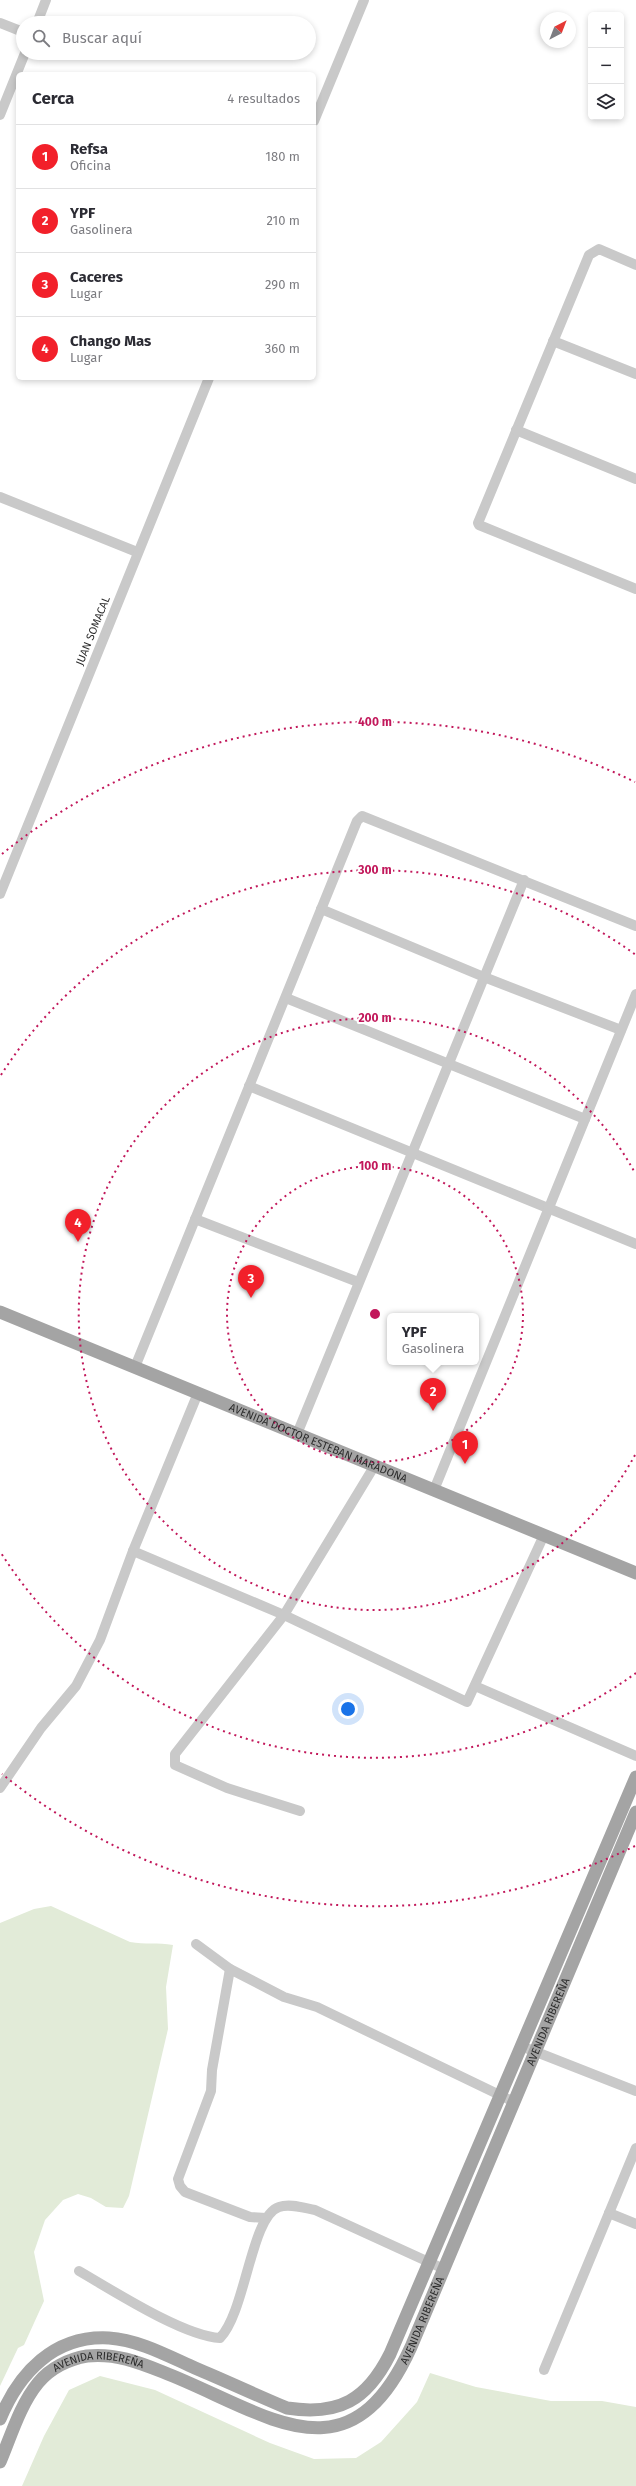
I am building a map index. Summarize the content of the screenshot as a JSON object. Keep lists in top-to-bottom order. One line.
{"streets":{"main road":["AVENIDA DOCTOR ESTEBAN MARADONA","AVENIDA RIBEREÑA"],"street":["JUAN SOMACAL"]},"north":"top right","page":{"map_buttons":["+","−"],"search":"Buscar aquí","heading":["Cerca","4 resultados"],"list":[{"mark":"1","name":"Refsa","note":"Oficina","value":"180 m"},{"mark":"2","name":"YPF","note":"Gasolinera","value":"210 m"},{"mark":"3","name":"Caceres","note":"Lugar","value":"290 m"},{"mark":"4","name":"Chango Mas","note":"Lugar","value":"360 m"}],"pins":["4","3","2","1"],"popup":["YPF","Gasolinera"]},"rings":["400 m","300 m","200 m","100 m"]}
